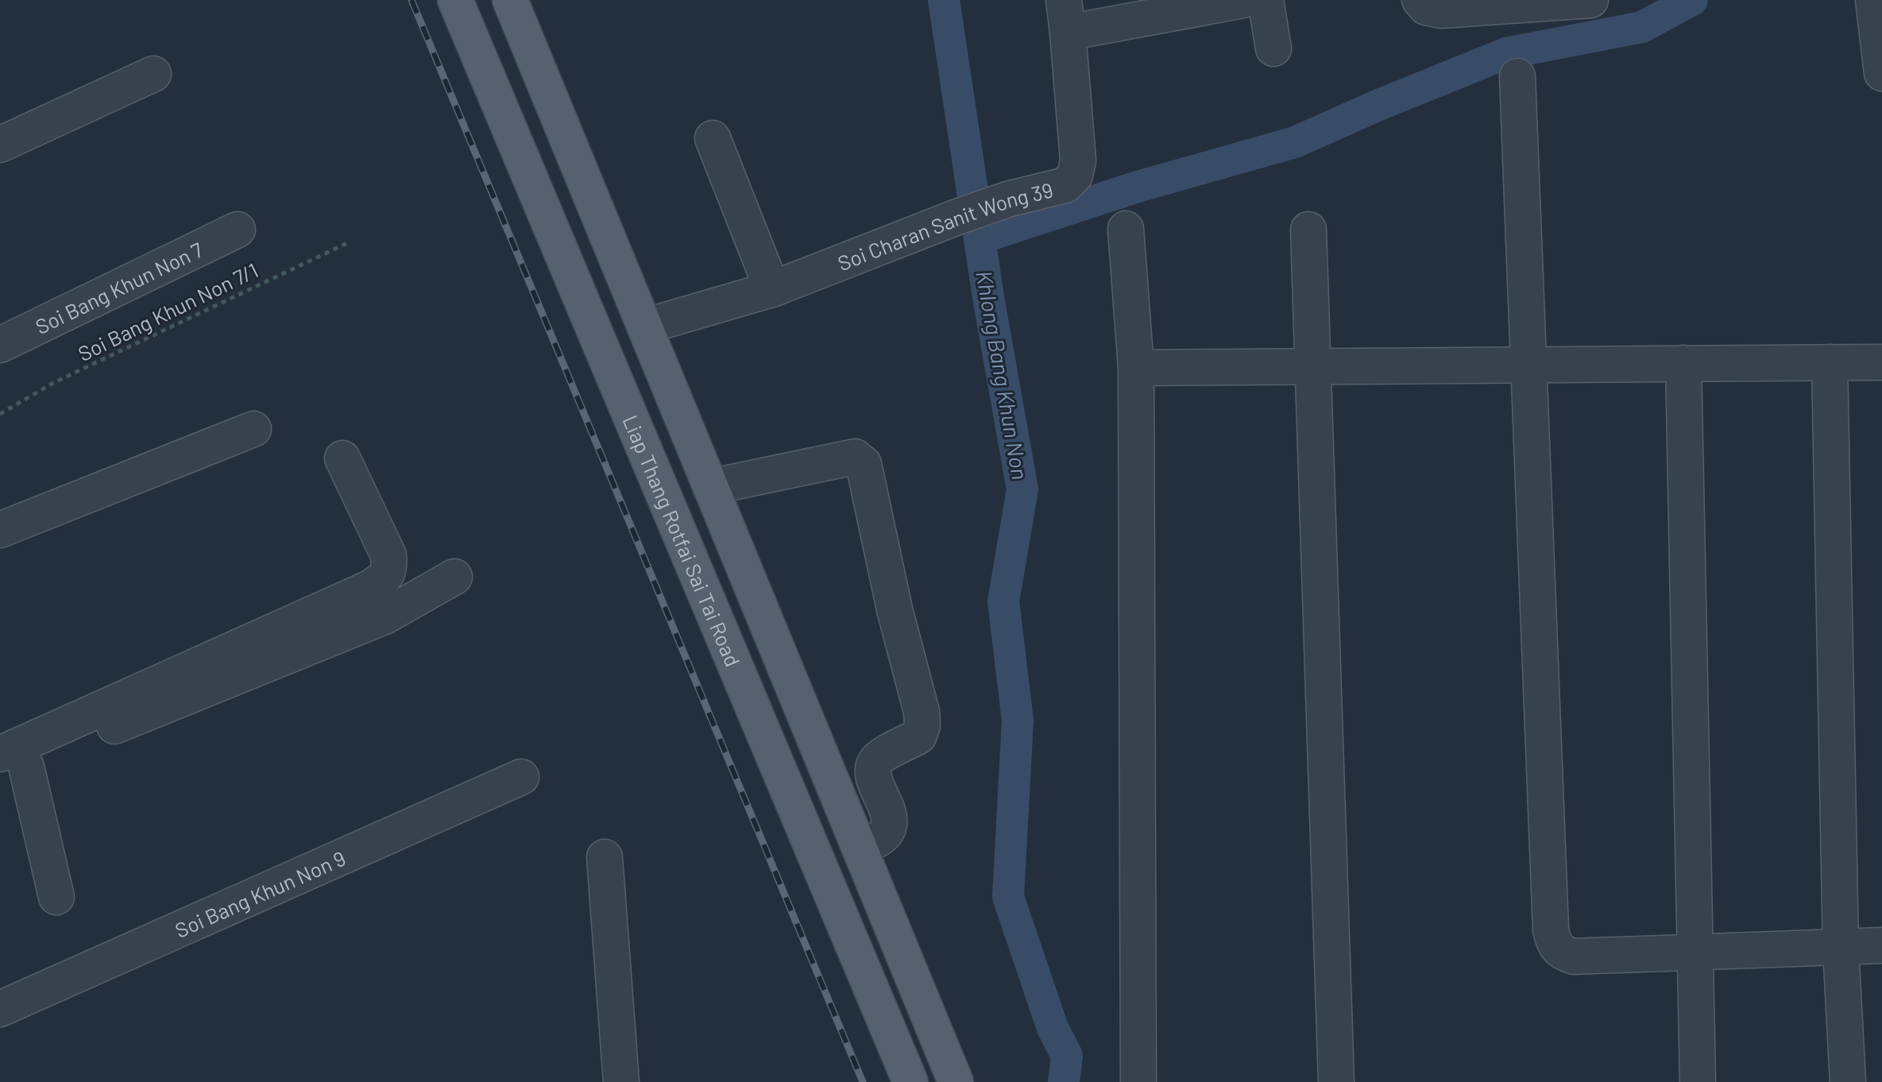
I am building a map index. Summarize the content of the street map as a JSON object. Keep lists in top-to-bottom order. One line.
{"streets":{"main road":["Liap Thang Rotfai Sai Tai Road"],"street":["Soi Charan Sanit Wong 39","Soi Bang Khun Non 7","Soi Bang Khun Non 9"],"path":["Soi Bang Khun Non 7/1"]},"water":["Khlong Bang Khun Non"]}
